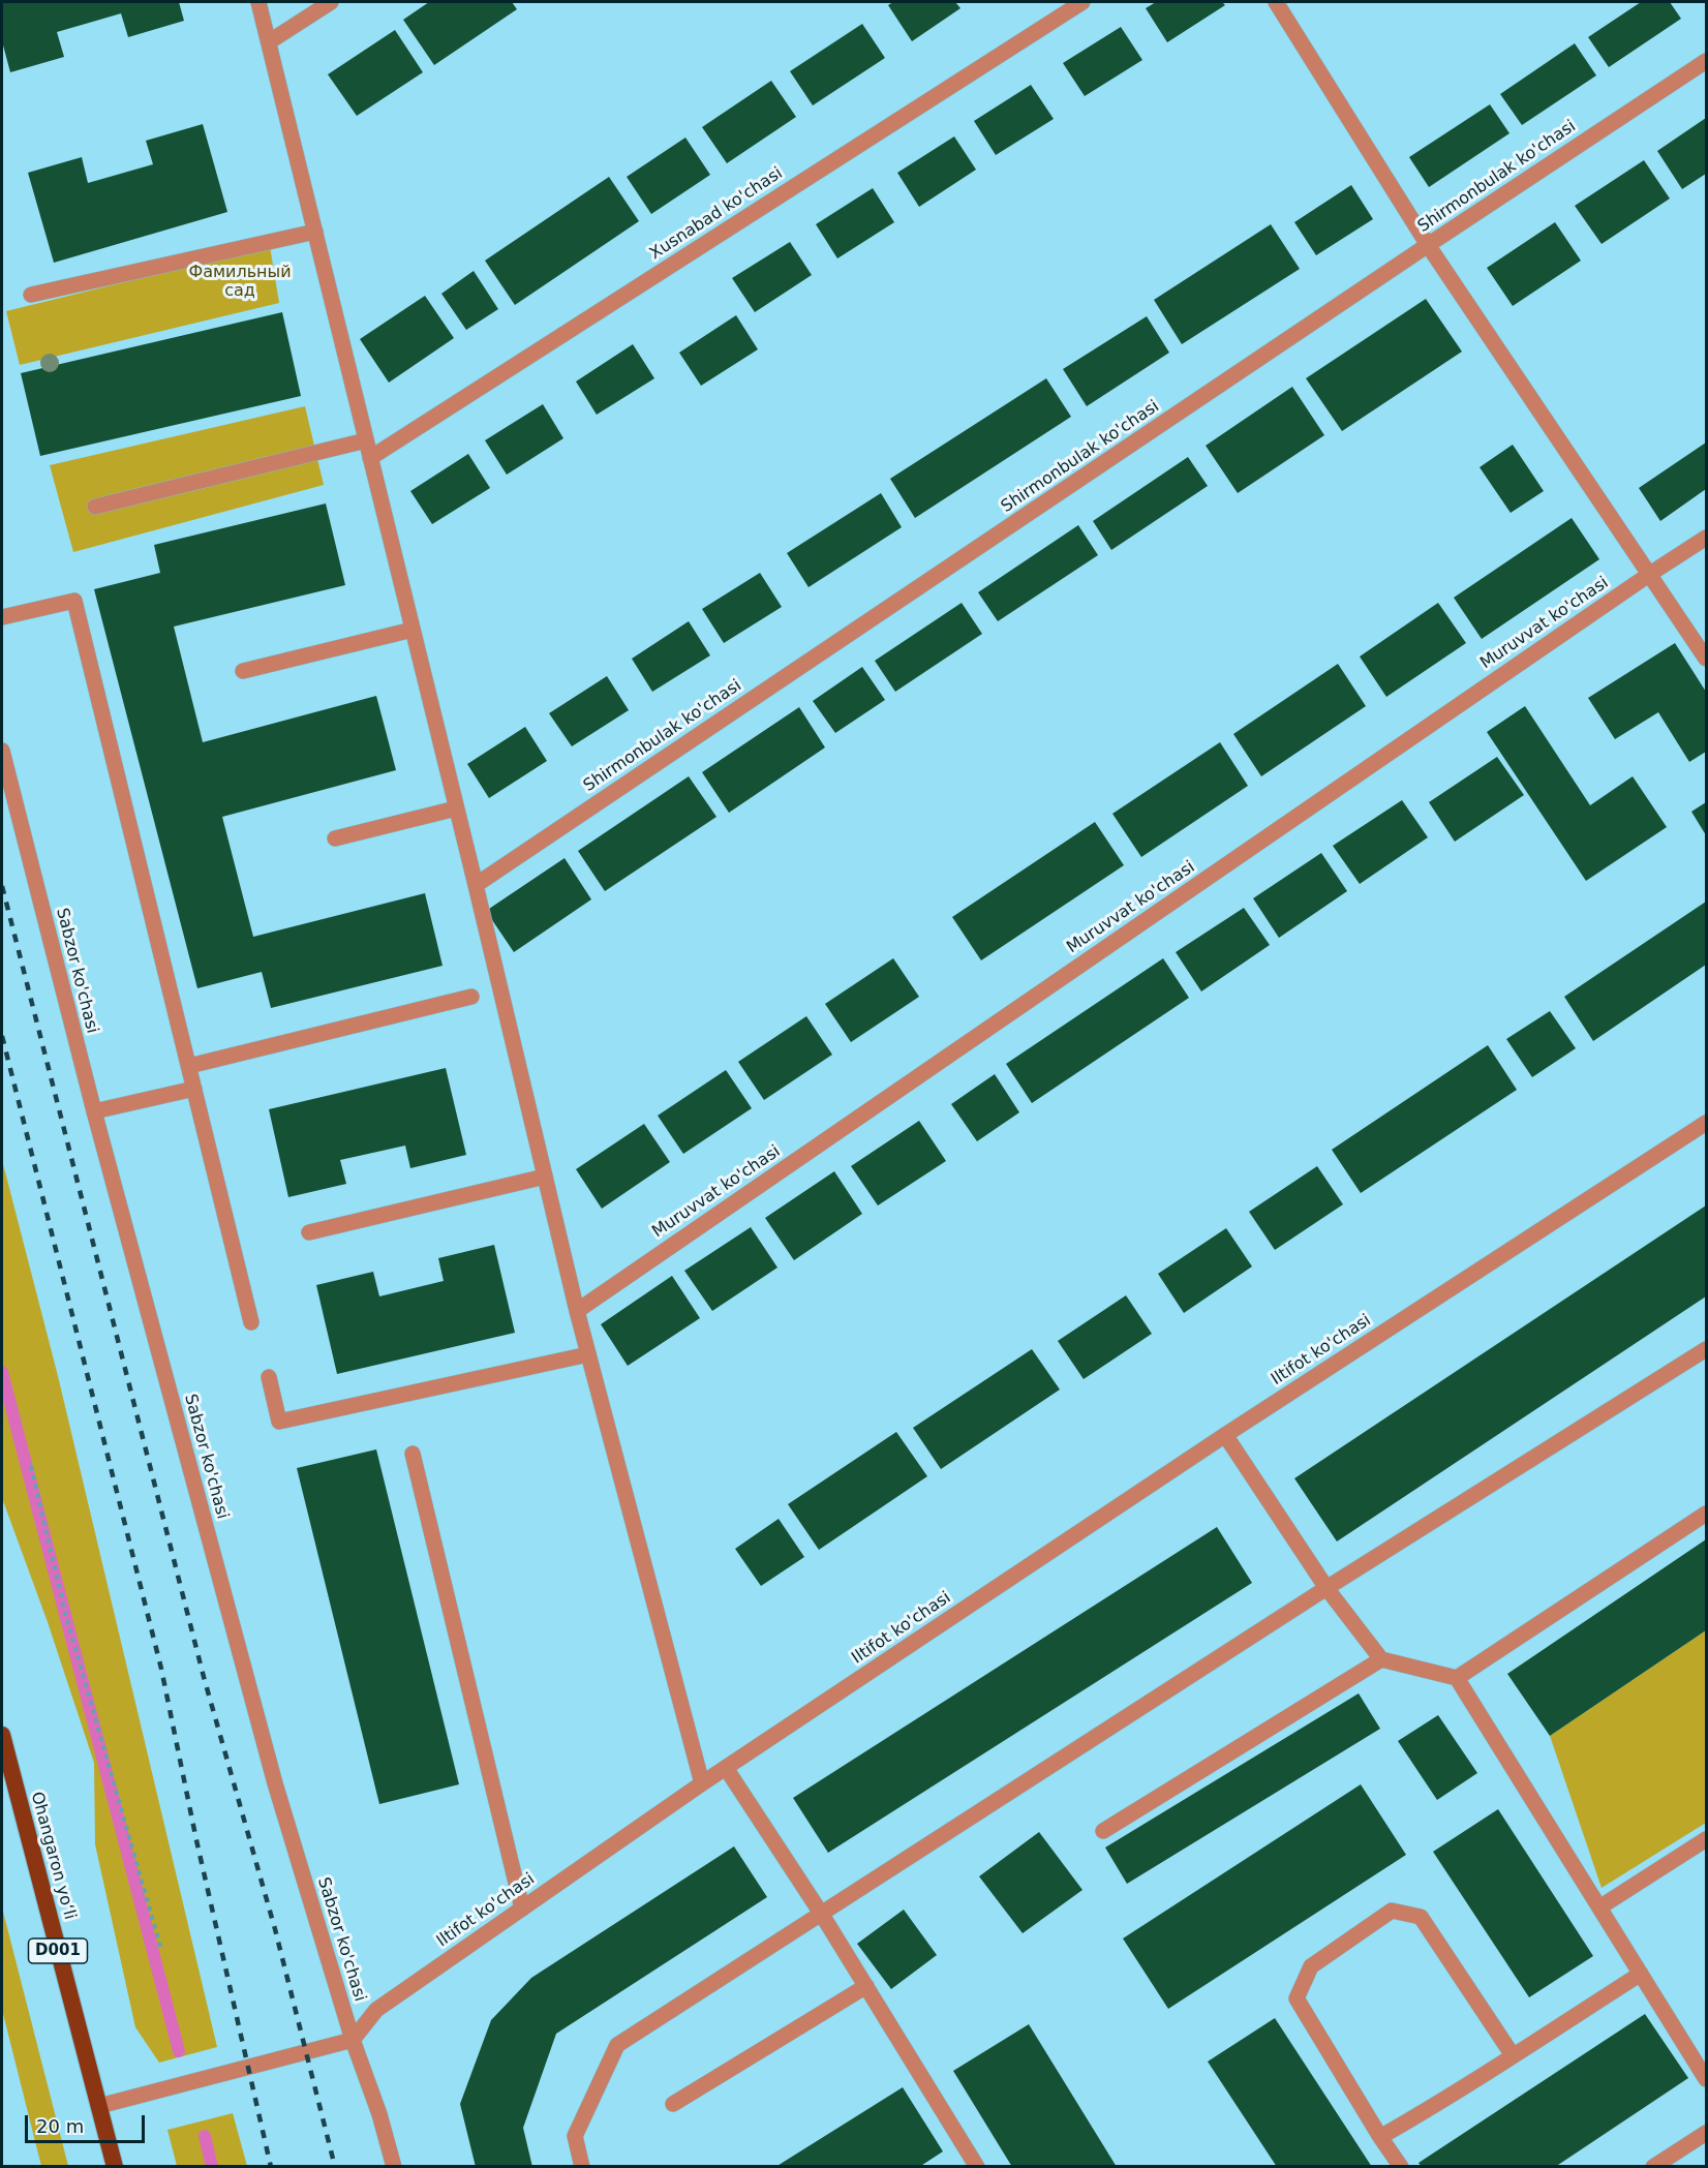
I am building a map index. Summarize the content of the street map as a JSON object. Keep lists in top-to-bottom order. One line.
{"streets":{"highway":["Ohangaron yoʻli","D001"],"street":["Shirmonbulak ko'chasi","Xusnabad ko'chasi","Muruvvat ko'chasi","Sabzor ko'chasi","Iltifot ko'chasi"]},"crossings":[["Sabzor ko'chasi","Iltifot ko'chasi"]],"parks":["Фамильный сад"],"scale_bar":"20 m"}
